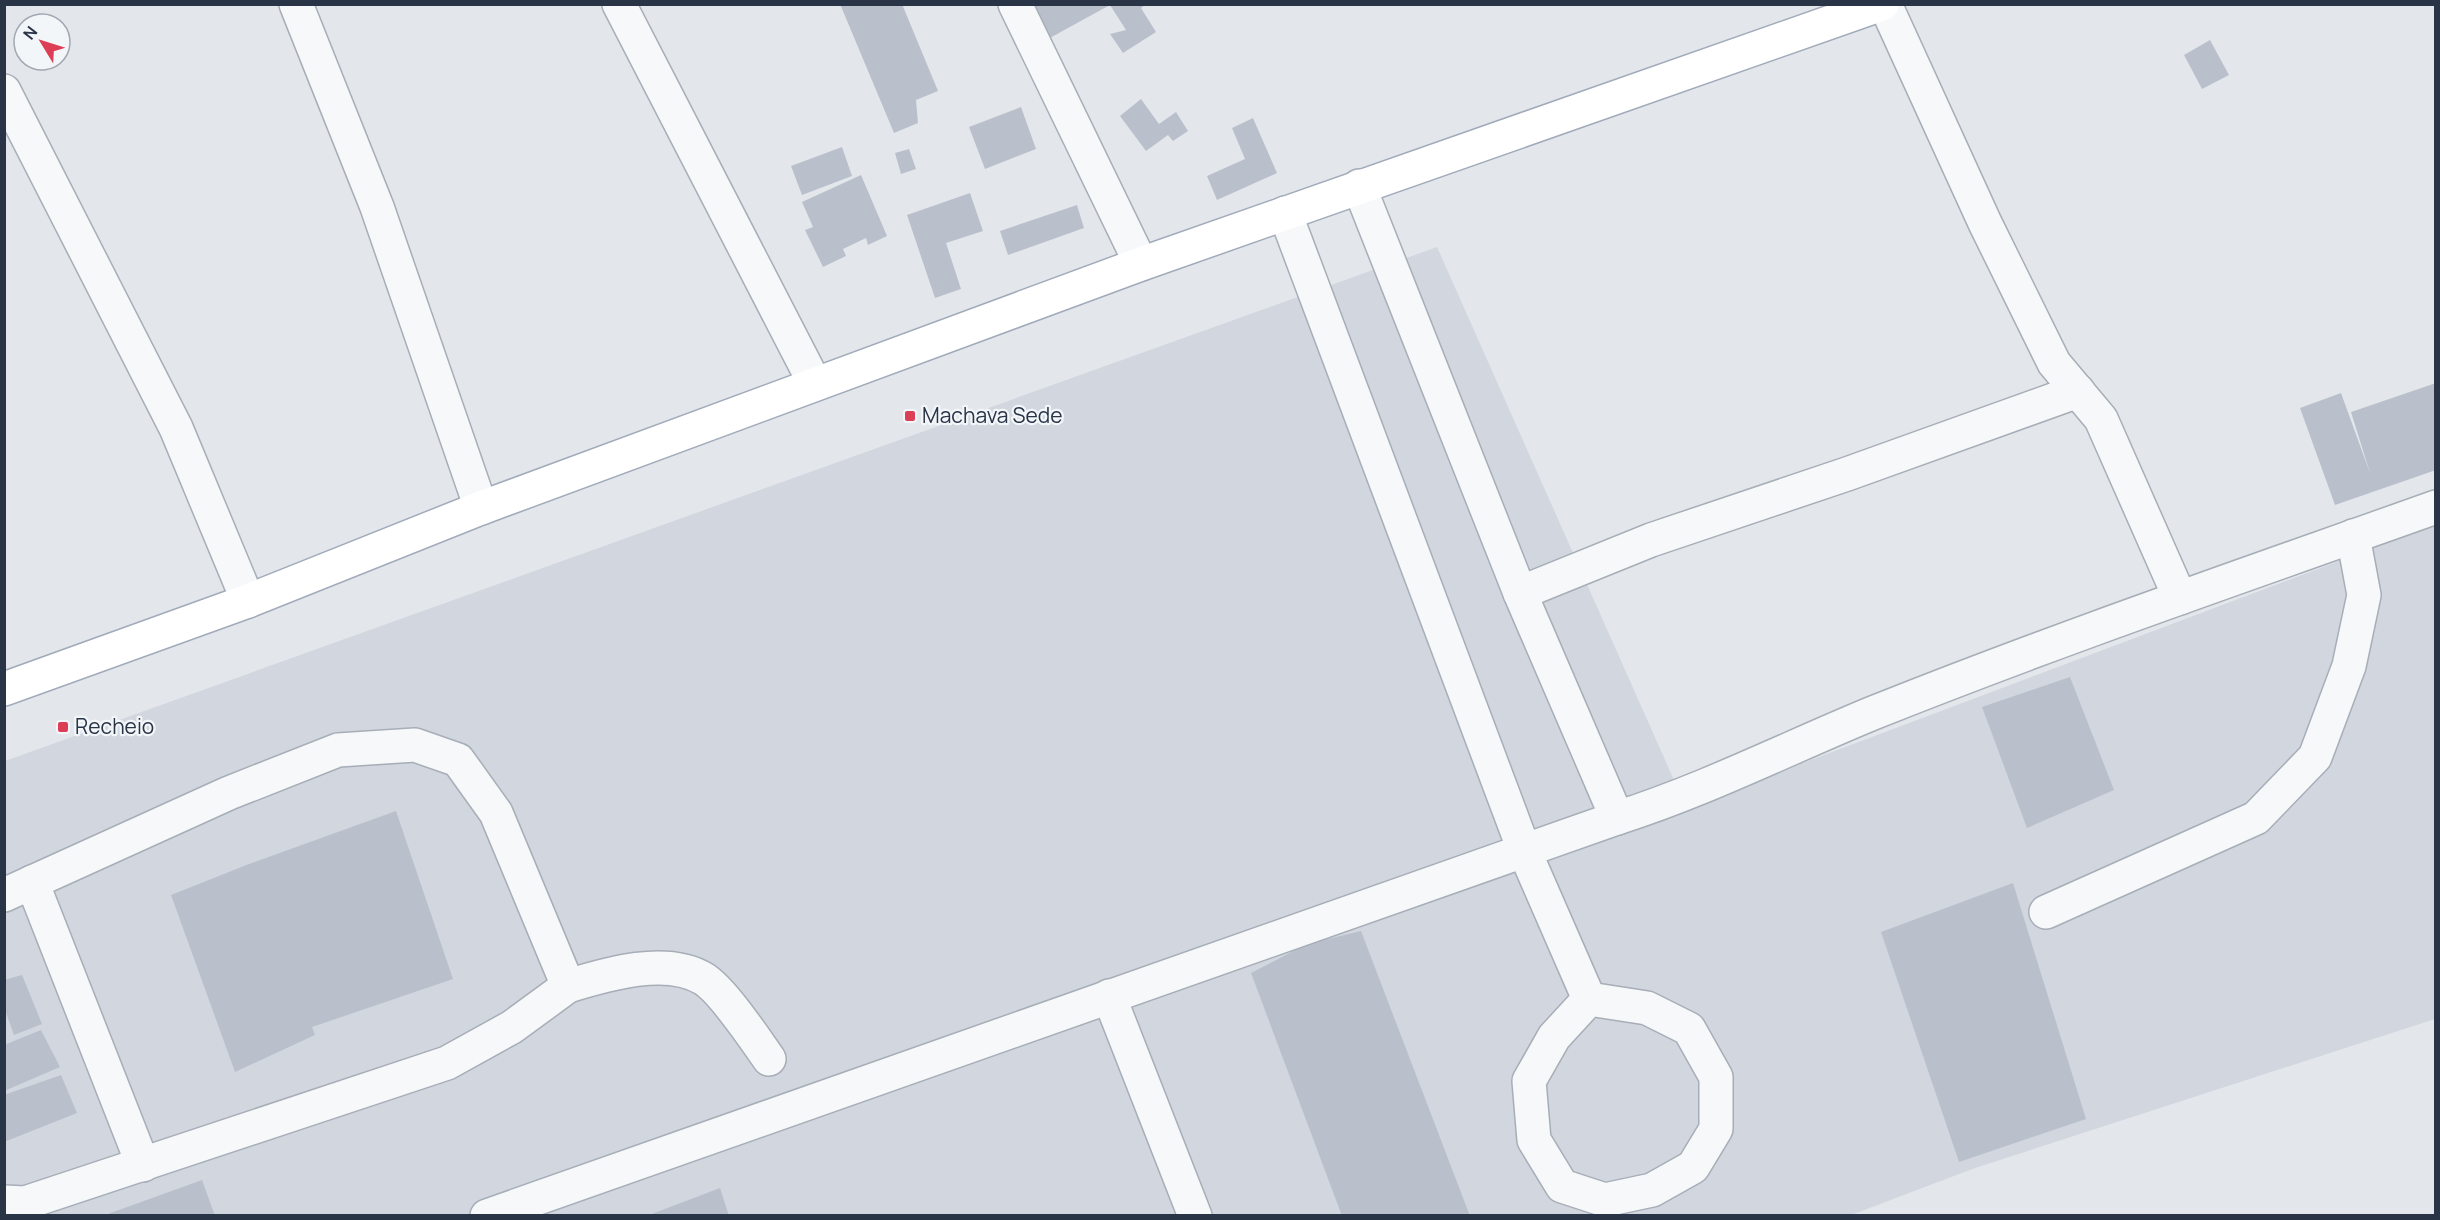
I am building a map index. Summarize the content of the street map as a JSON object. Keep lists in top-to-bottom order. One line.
{"places":{"transit":["Machava Sede","Recheio"]},"north":"top left"}
